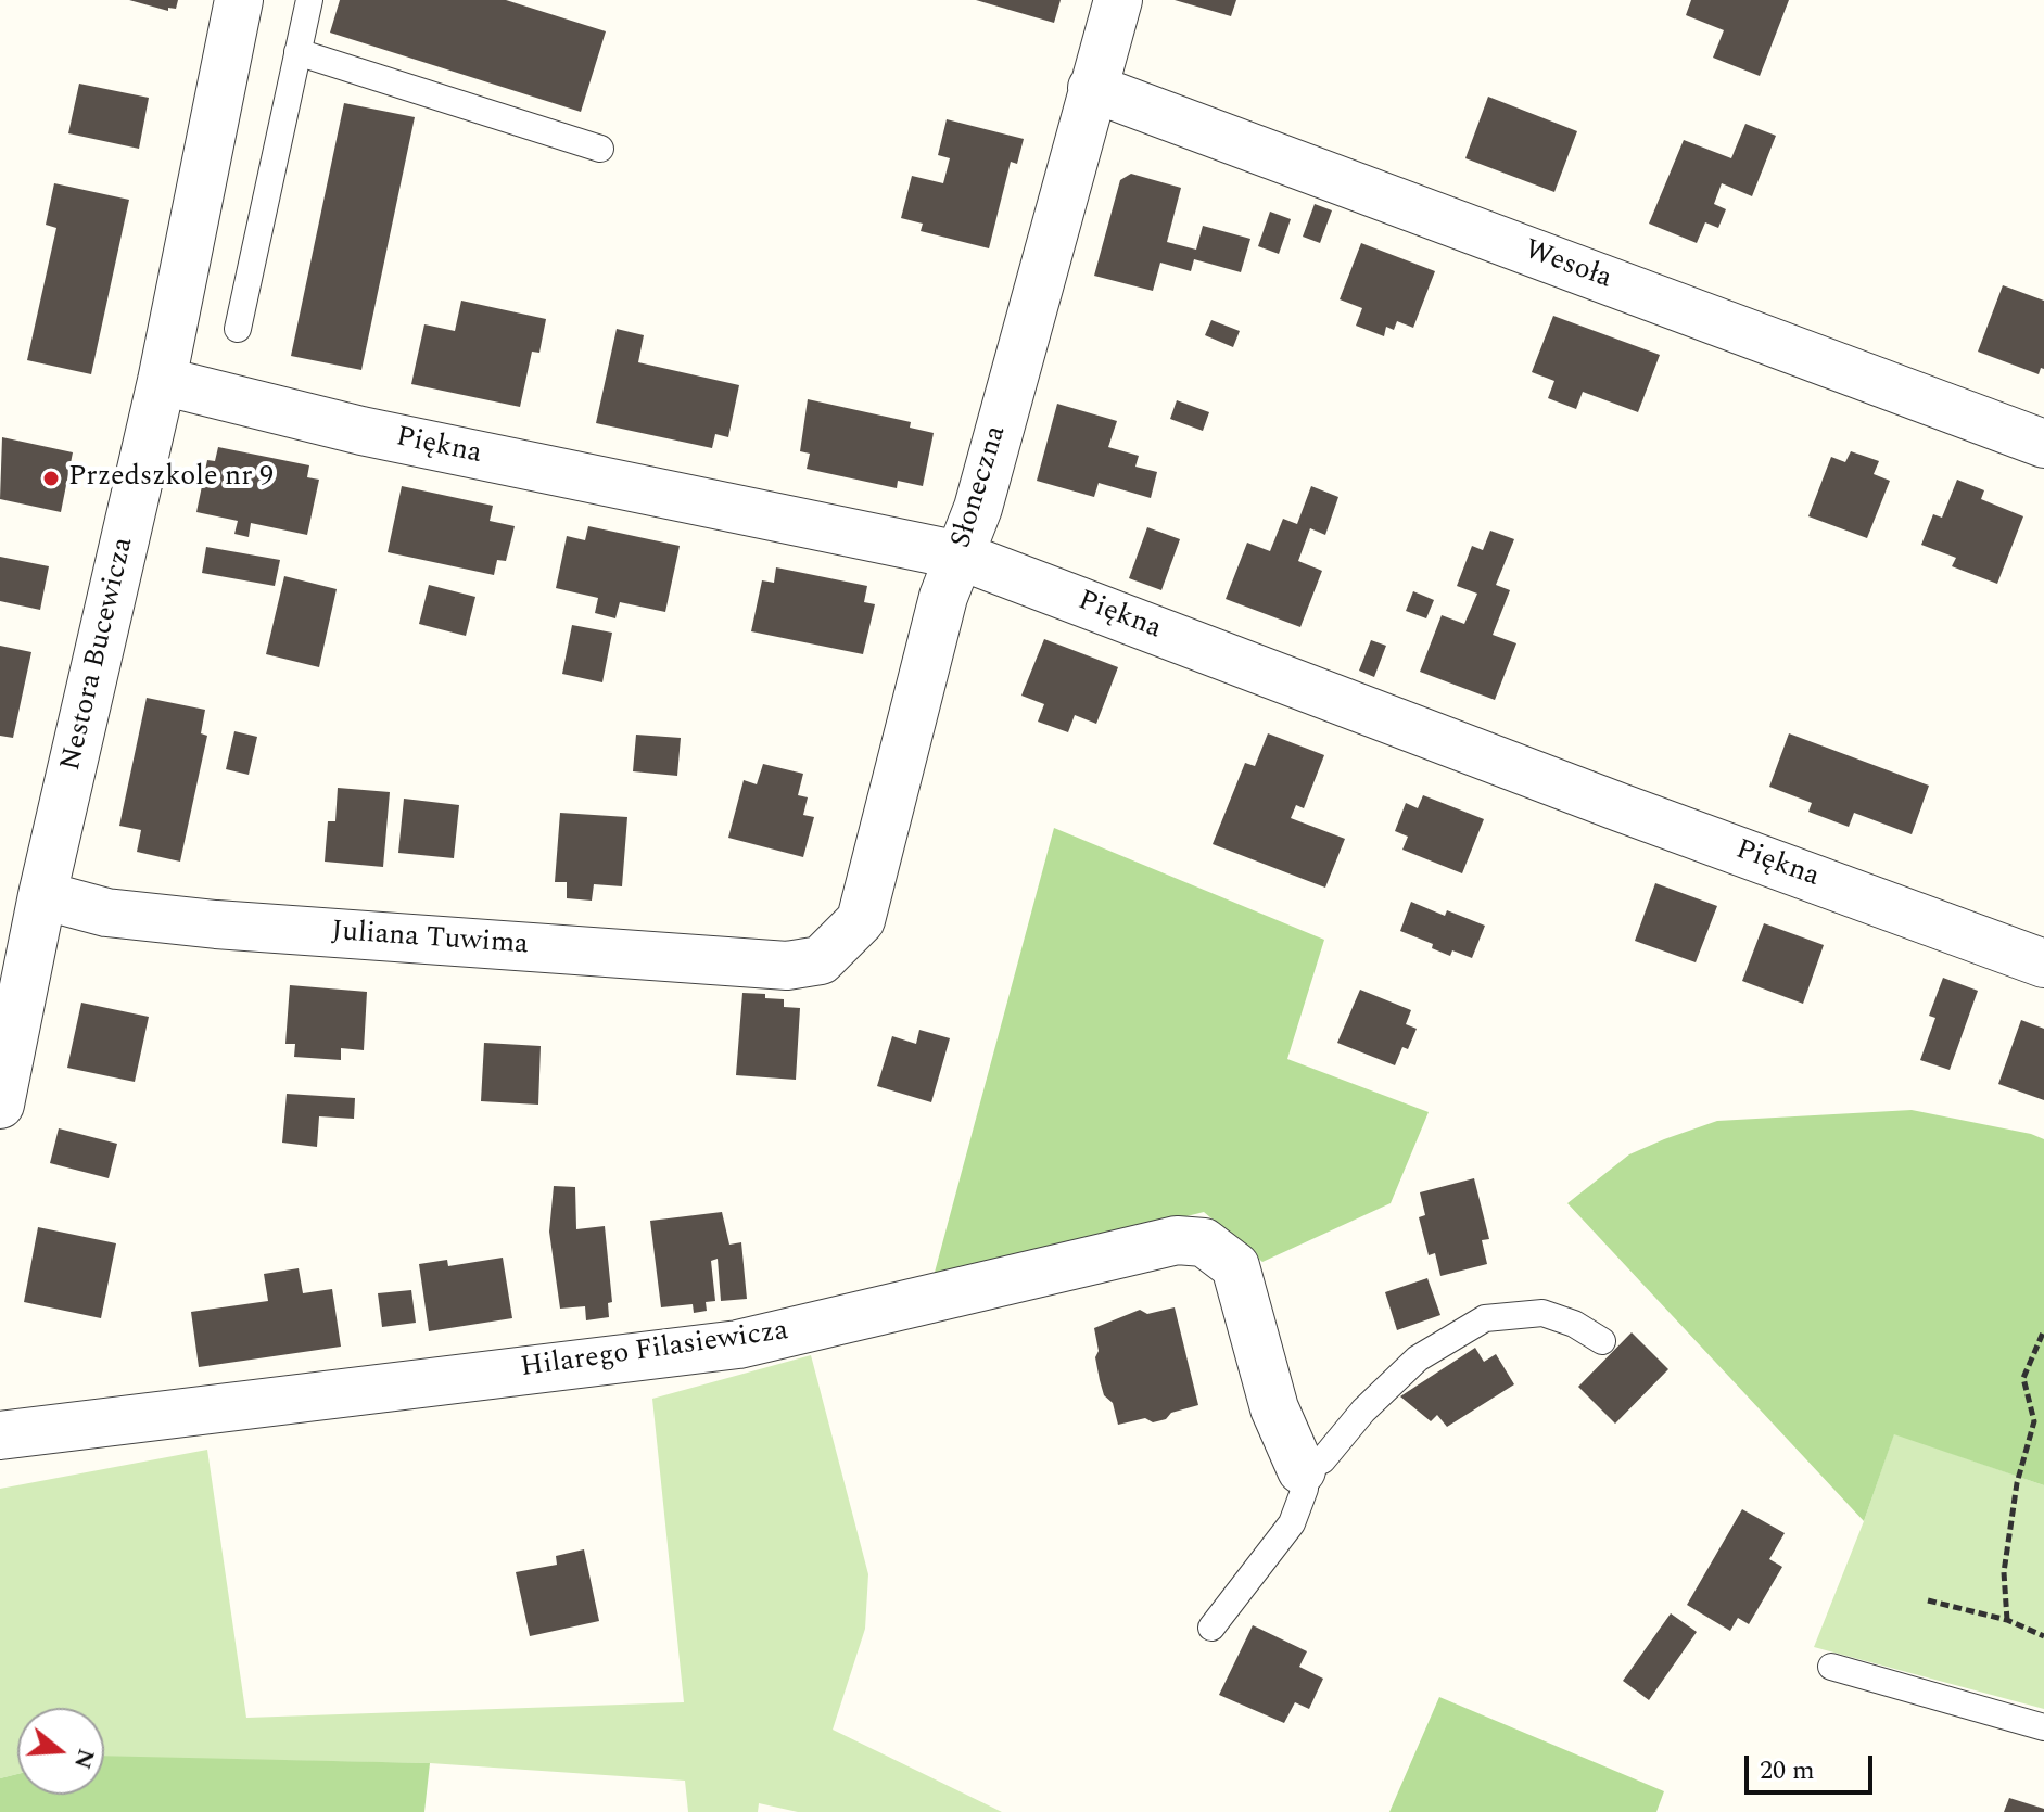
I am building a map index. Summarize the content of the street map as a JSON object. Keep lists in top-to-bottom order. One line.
{"streets":{"street":["Wesoła","Piękna","Słoneczna","Nestora Bucewicza","Juliana Tuwima","Hilarego Filasiewicza"]},"crossings":[["Wesoła","Słoneczna"],["Piękna","Słoneczna"],["Piękna","Nestora Bucewicza"],["Słoneczna","Juliana Tuwima"],["Nestora Bucewicza","Juliana Tuwima"]],"places":["Przedszkole nr 9"],"scale_bar":"20 m","north":"right"}
